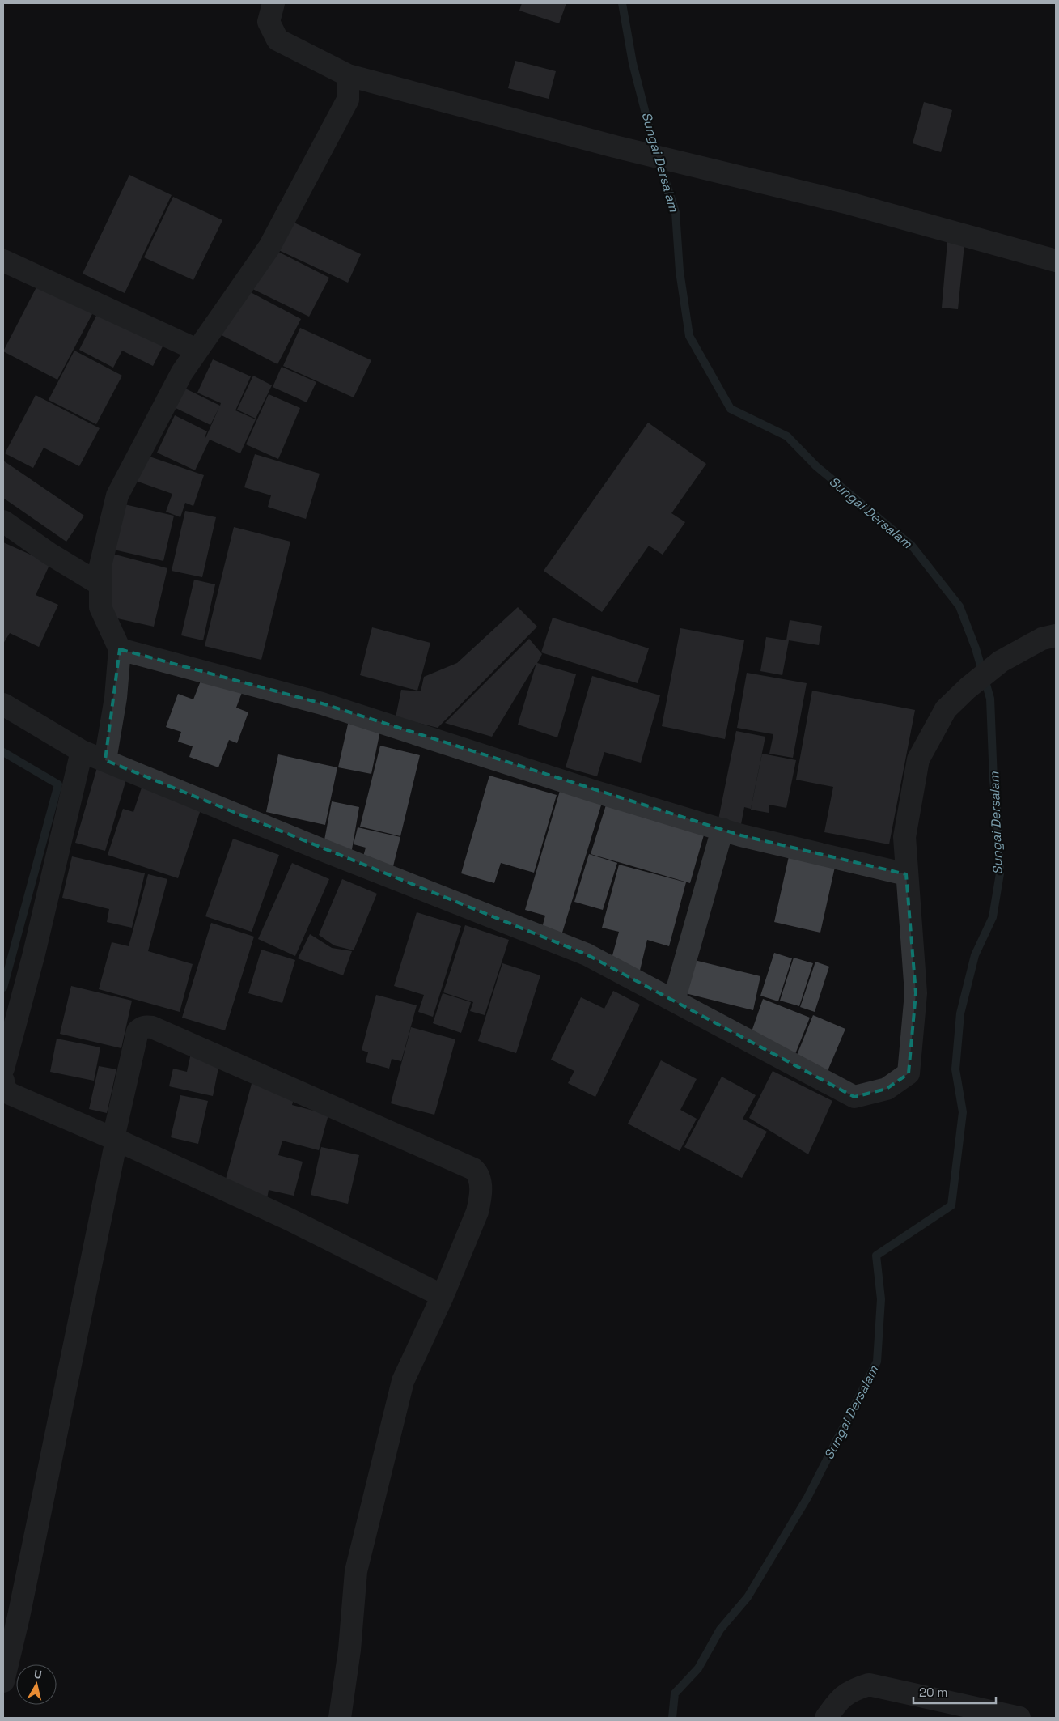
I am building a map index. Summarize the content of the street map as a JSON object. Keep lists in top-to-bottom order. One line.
{"water":["Sungai Dersalam"],"scale_bar":"20 m","north":"top"}
